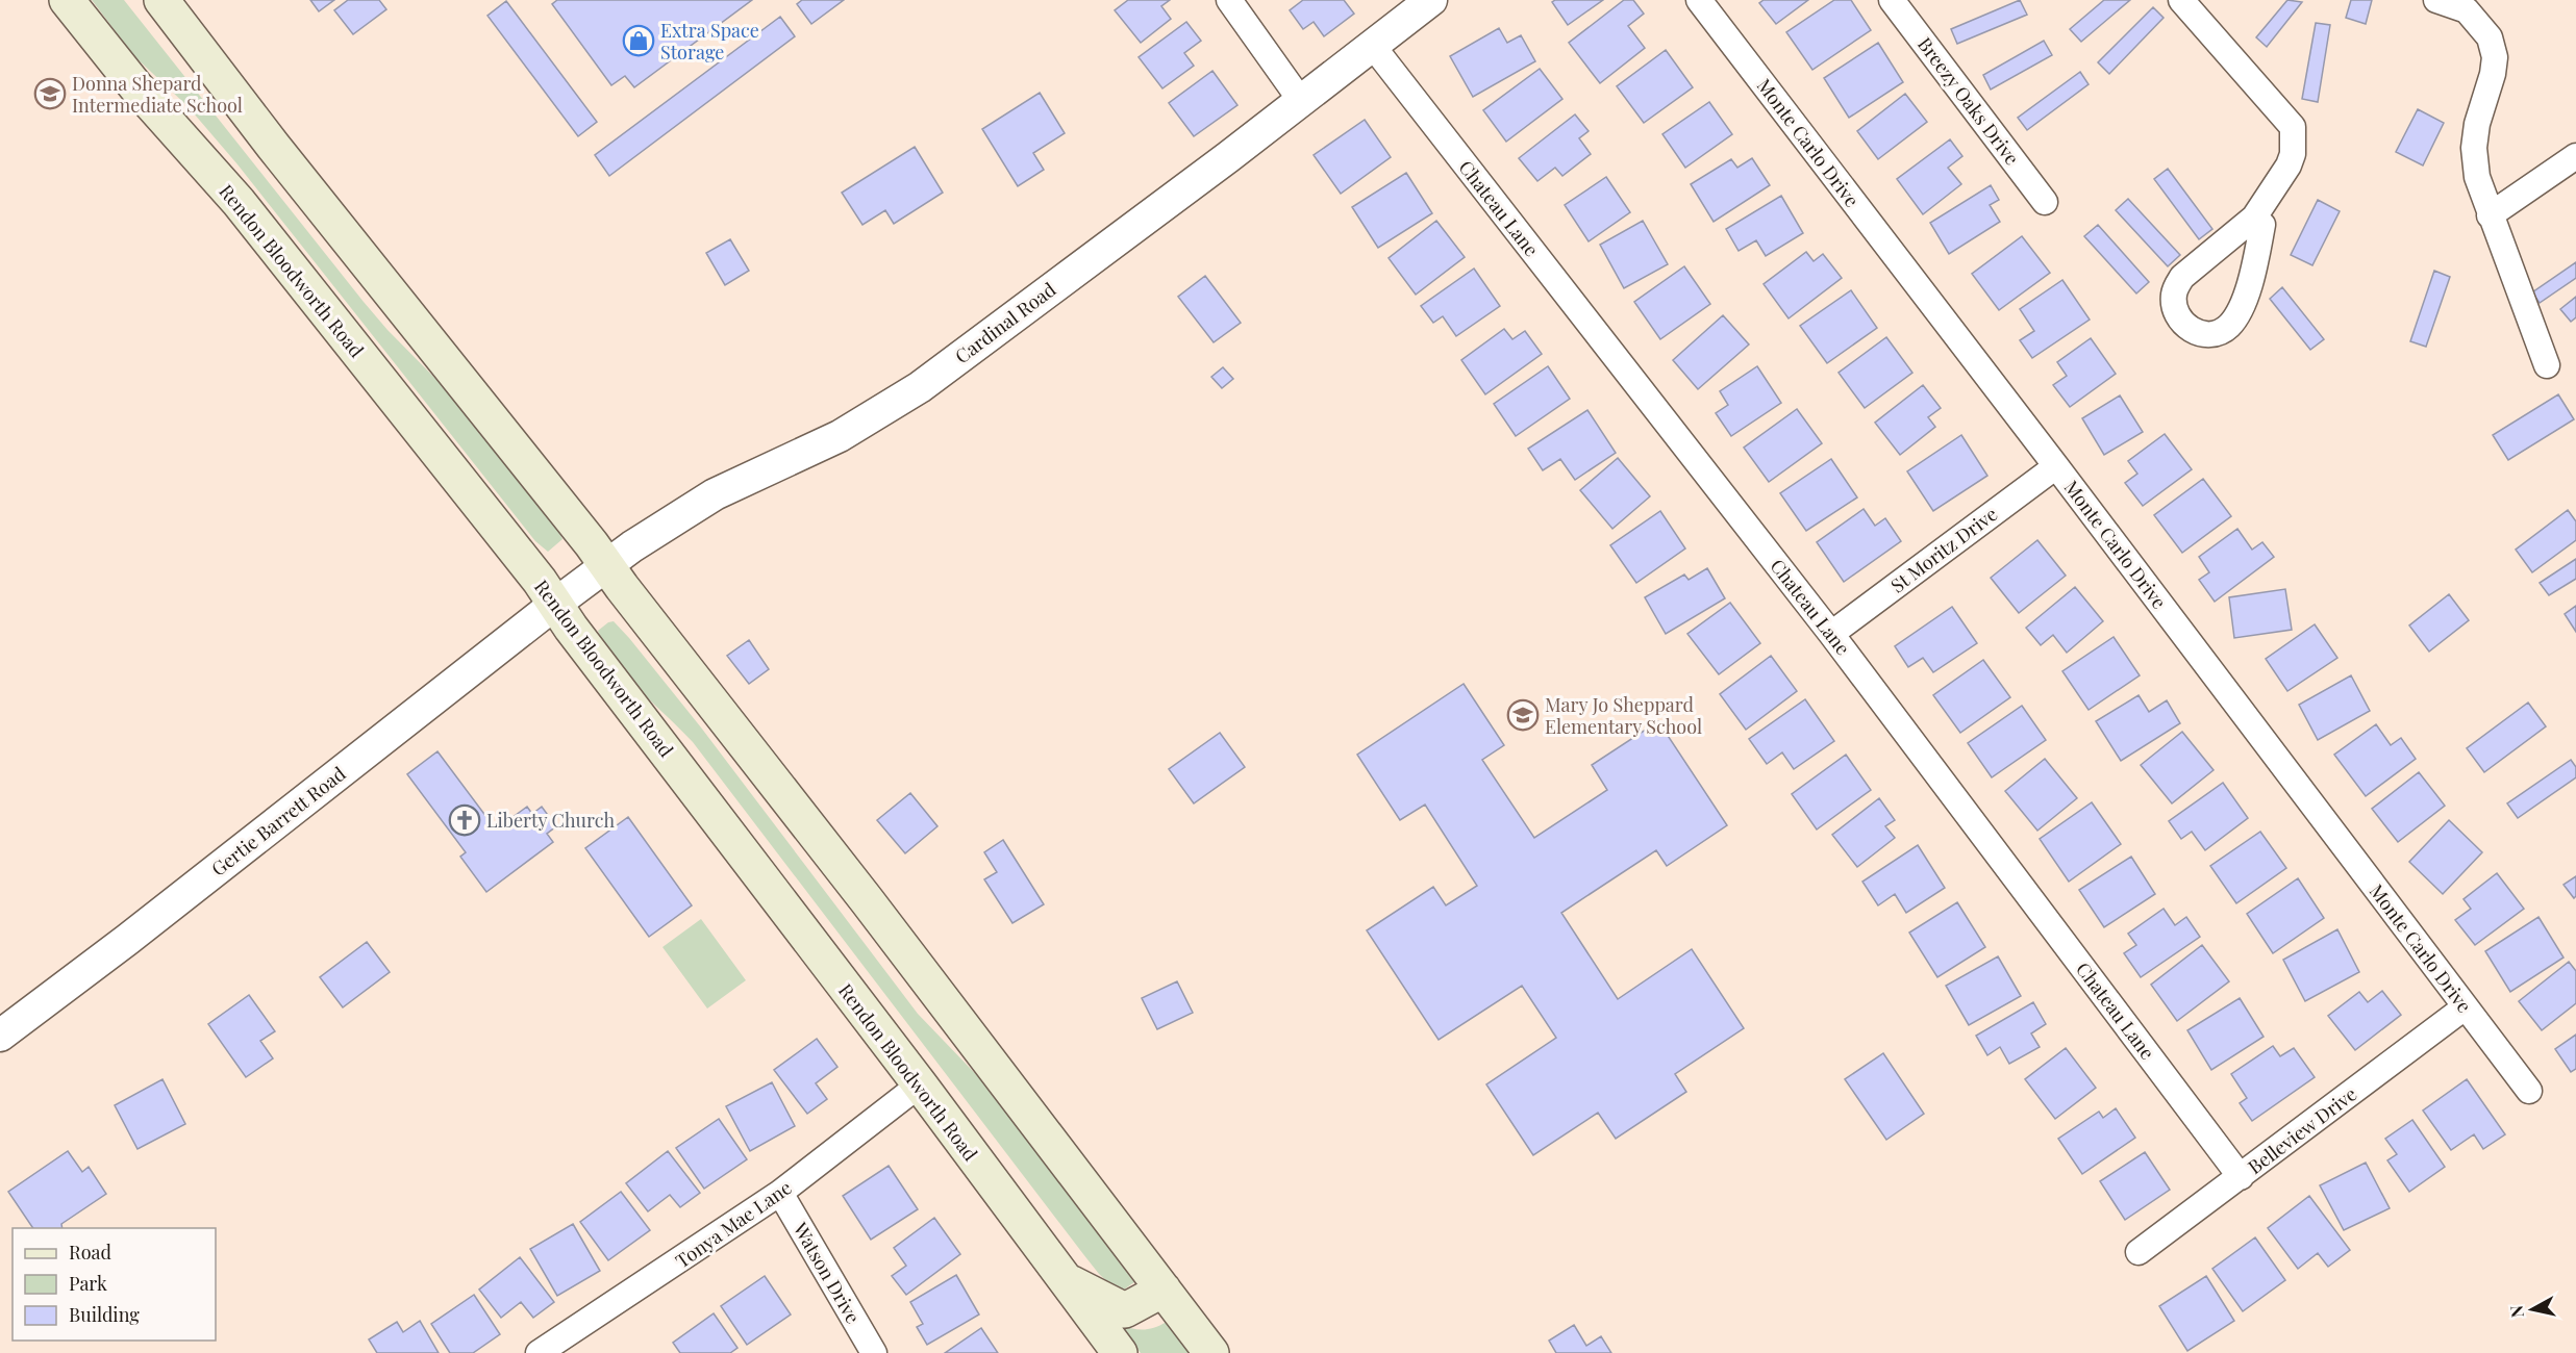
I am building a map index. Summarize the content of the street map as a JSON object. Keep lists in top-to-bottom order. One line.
{"streets":{"main road":["Rendon Bloodworth Road"],"street":["Breezy Oaks Drive","Monte Carlo Drive","Chateau Lane","Cardinal Road","St Moritz Drive","Gertie Barrett Road","Belleview Drive","Tonya Mae Lane","Watson Drive"]},"crossings":[["Monte Carlo Drive","St Moritz Drive"],["Monte Carlo Drive","Belleview Drive"],["Chateau Lane","Cardinal Road"],["Chateau Lane","St Moritz Drive"],["Chateau Lane","Belleview Drive"],["Rendon Bloodworth Road","Cardinal Road"],["Rendon Bloodworth Road","Gertie Barrett Road"],["Rendon Bloodworth Road","Tonya Mae Lane"],["Cardinal Road","Gertie Barrett Road"],["Tonya Mae Lane","Watson Drive"]],"places":{"shop":["Extra Space Storage"],"school or university":["Donna Shepard Intermediate School","Mary Jo Sheppard Elementary School"],"church":["Liberty Church"]},"legend":["Road","Park","Building"],"north":"left"}
